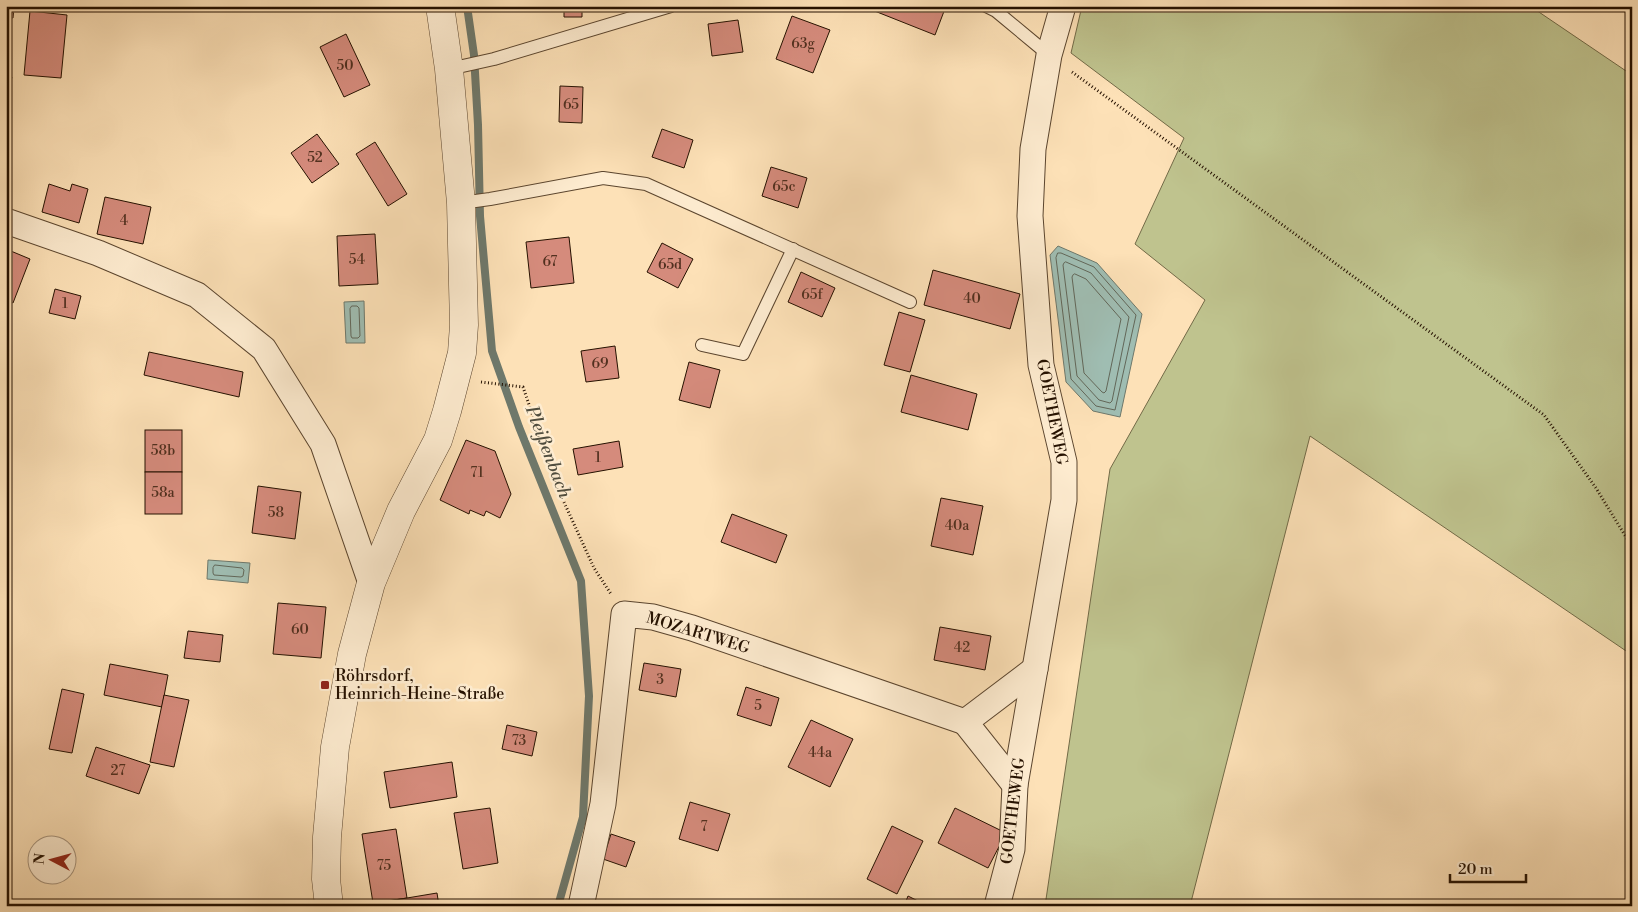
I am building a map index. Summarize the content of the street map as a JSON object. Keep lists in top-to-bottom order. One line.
{"streets":{"street":["GOETHEWEG","MOZARTWEG"]},"water":["Pleißenbach"],"places":{"transit":["Röhrsdorf, Heinrich-Heine-Straße"]},"house_numbers":["63g","50","65","52","65c","4","54","67","65d","65f","40","1","69","58b","1","71","58a","58","40a","60","42","3","5","73","44a","27","7","75"],"scale_bar":"20 m","north":"left"}
